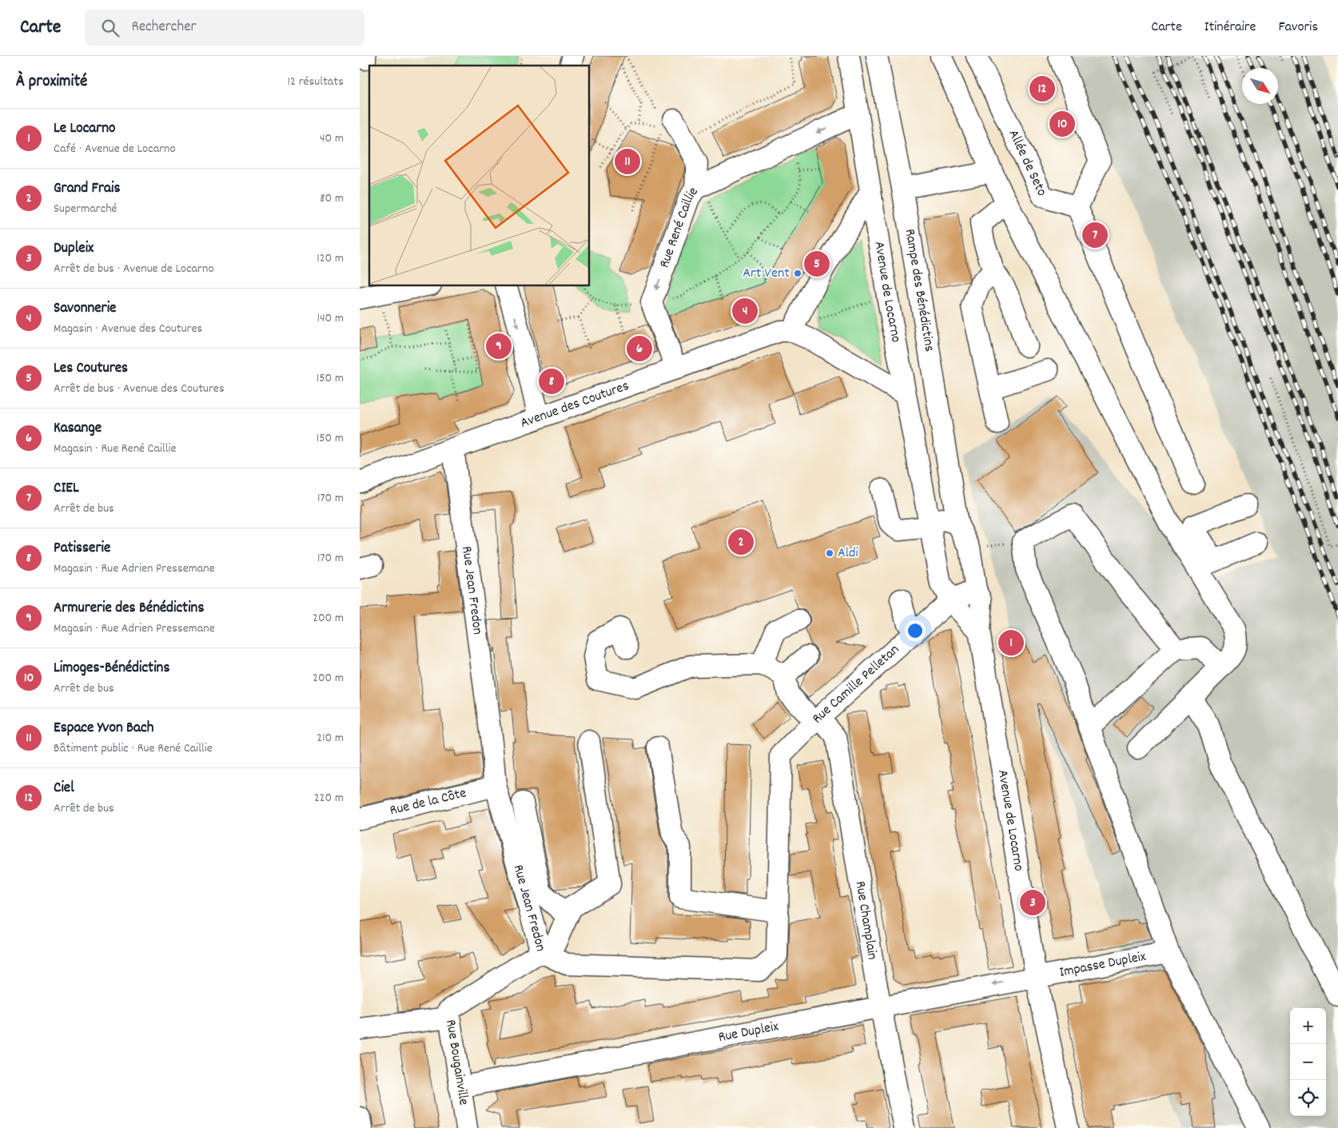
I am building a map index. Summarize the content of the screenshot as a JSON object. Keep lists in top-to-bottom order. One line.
{"streets":{"street":["Allée de Seto","Rue René Caillie","Rampe des Bénédictins","Avenue de Locarno","Avenue des Coutures","Rue Jean Fredon","Rue Camille Pelletan","Rue de la Côte","Rue Champlain","Impasse Dupleix","Rue Dupleix","Rue Bougainville"]},"crossings":[["Rue René Caillie","Avenue de Locarno"],["Rue René Caillie","Avenue des Coutures"],["Rampe des Bénédictins","Avenue de Locarno"],["Avenue de Locarno","Rue Camille Pelletan"],["Avenue de Locarno","Impasse Dupleix"],["Avenue de Locarno","Rue Dupleix"],["Avenue des Coutures","Rue Jean Fredon"],["Rue Jean Fredon","Rue Camille Pelletan"],["Rue Jean Fredon","Rue de la Côte"],["Rue Jean Fredon","Rue Bougainville"],["Rue Camille Pelletan","Rue Champlain"],["Rue Champlain","Rue Dupleix"],["Impasse Dupleix","Rue Dupleix"],["Rue Dupleix","Rue Bougainville"]],"places":["Art Vent","Aldi"],"north":"bottom right","page":{"header":"Carte","search":"Rechercher","nav":["Carte","Itinéraire","Favoris"],"heading":["À proximité","12 résultats"],"pins":["12","10","11","7","5","4","9","6","8","2","1","3"],"list":[{"mark":"1","name":"Le Locarno","note":"Café · Avenue de Locarno","value":"40 m"},{"mark":"2","name":"Grand Frais","note":"Supermarché","value":"80 m"},{"mark":"3","name":"Dupleix","note":"Arrêt de bus · Avenue de Locarno","value":"120 m"},{"mark":"4","name":"Savonnerie","note":"Magasin · Avenue des Coutures","value":"140 m"},{"mark":"5","name":"Les Coutures","note":"Arrêt de bus · Avenue des Coutures","value":"150 m"},{"mark":"6","name":"Kasange","note":"Magasin · Rue René Caillie","value":"150 m"},{"mark":"7","name":"CIEL","note":"Arrêt de bus","value":"170 m"},{"mark":"8","name":"Patisserie","note":"Magasin · Rue Adrien Pressemane","value":"170 m"},{"mark":"9","name":"Armurerie des Bénédictins","note":"Magasin · Rue Adrien Pressemane","value":"200 m"},{"mark":"10","name":"Limoges-Bénédictins","note":"Arrêt de bus","value":"200 m"},{"mark":"11","name":"Espace Yvon Bach","note":"Bâtiment public · Rue René Caillie","value":"210 m"},{"mark":"12","name":"Ciel","note":"Arrêt de bus","value":"220 m"}],"map_buttons":["+","−"]}}
